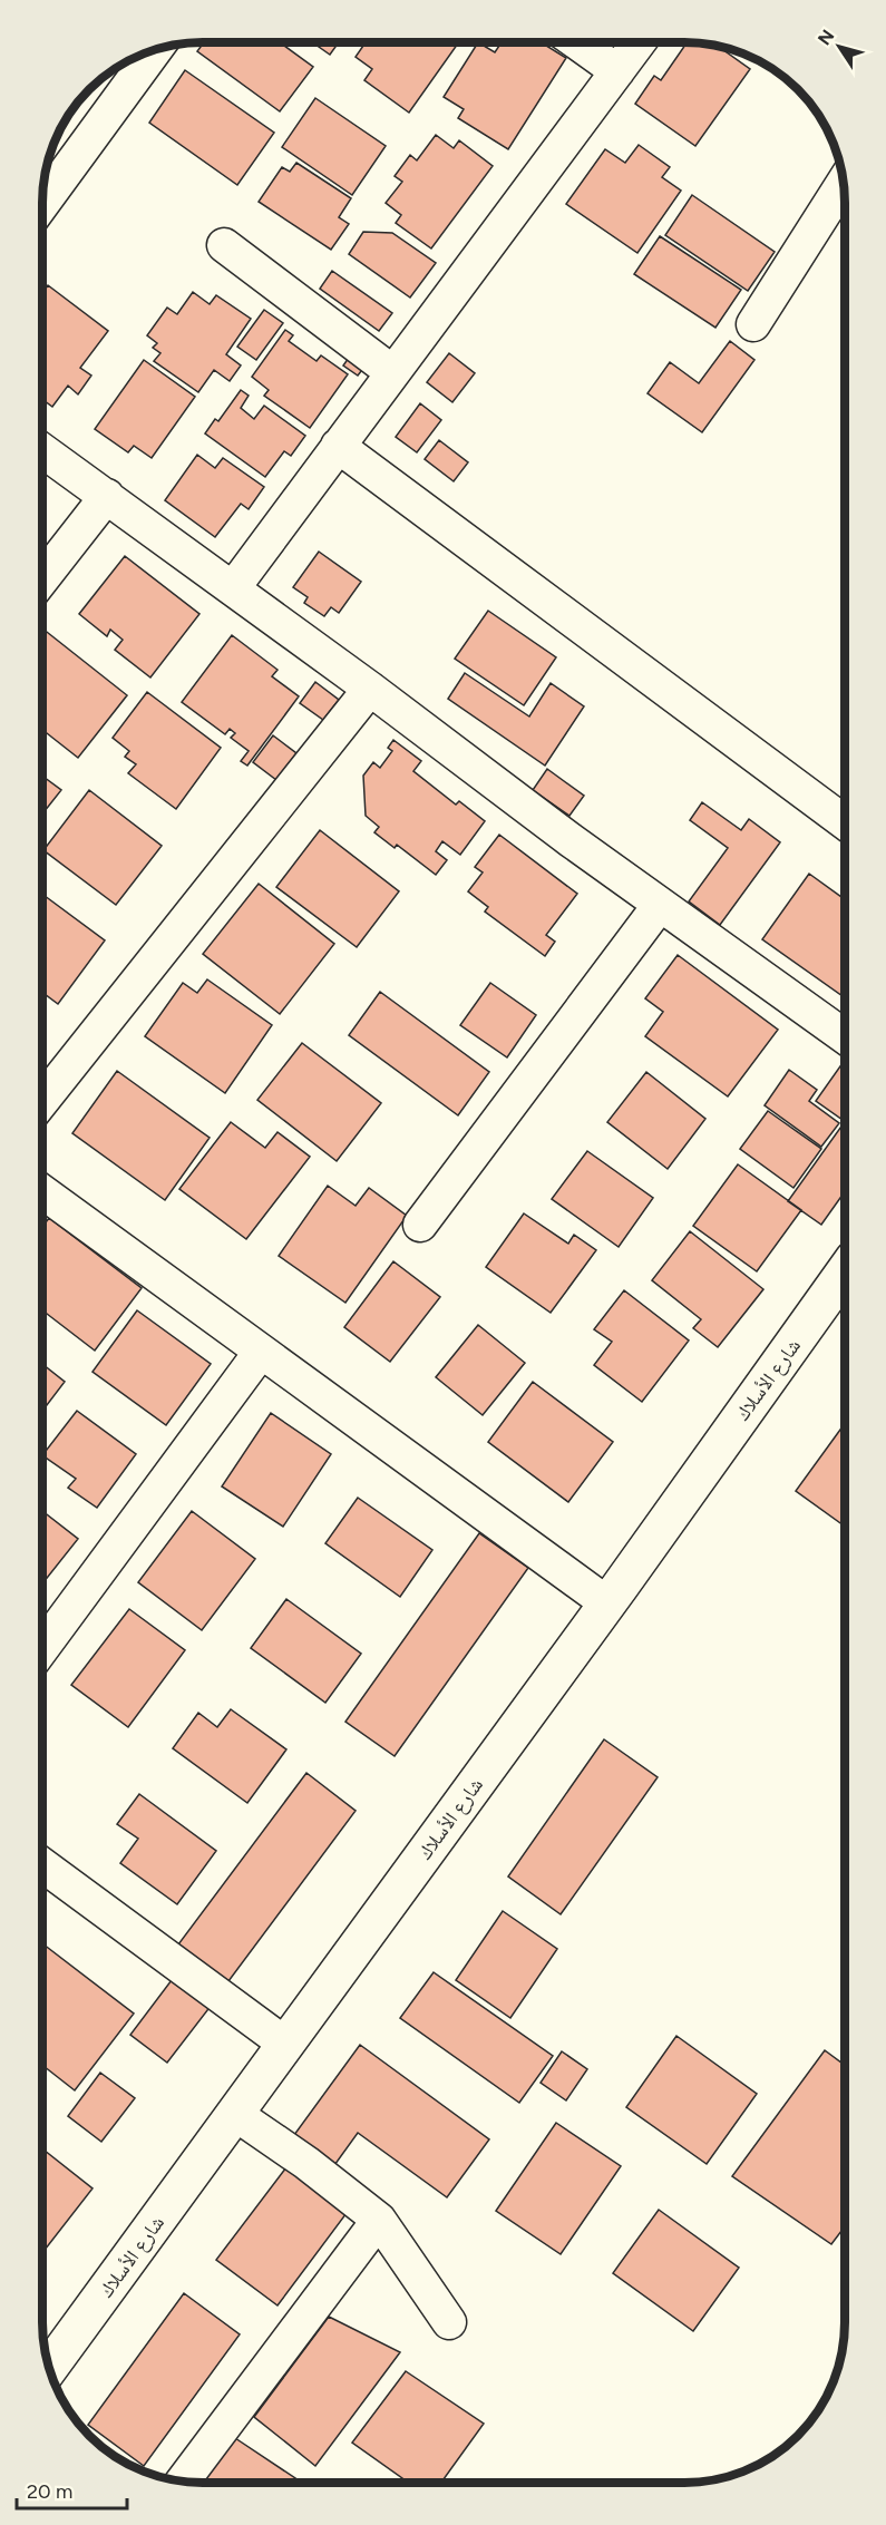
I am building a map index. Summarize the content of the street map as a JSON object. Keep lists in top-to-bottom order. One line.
{"streets":{"street":["شارع الأسلاك"]},"scale_bar":"20 m","north":"top left"}
